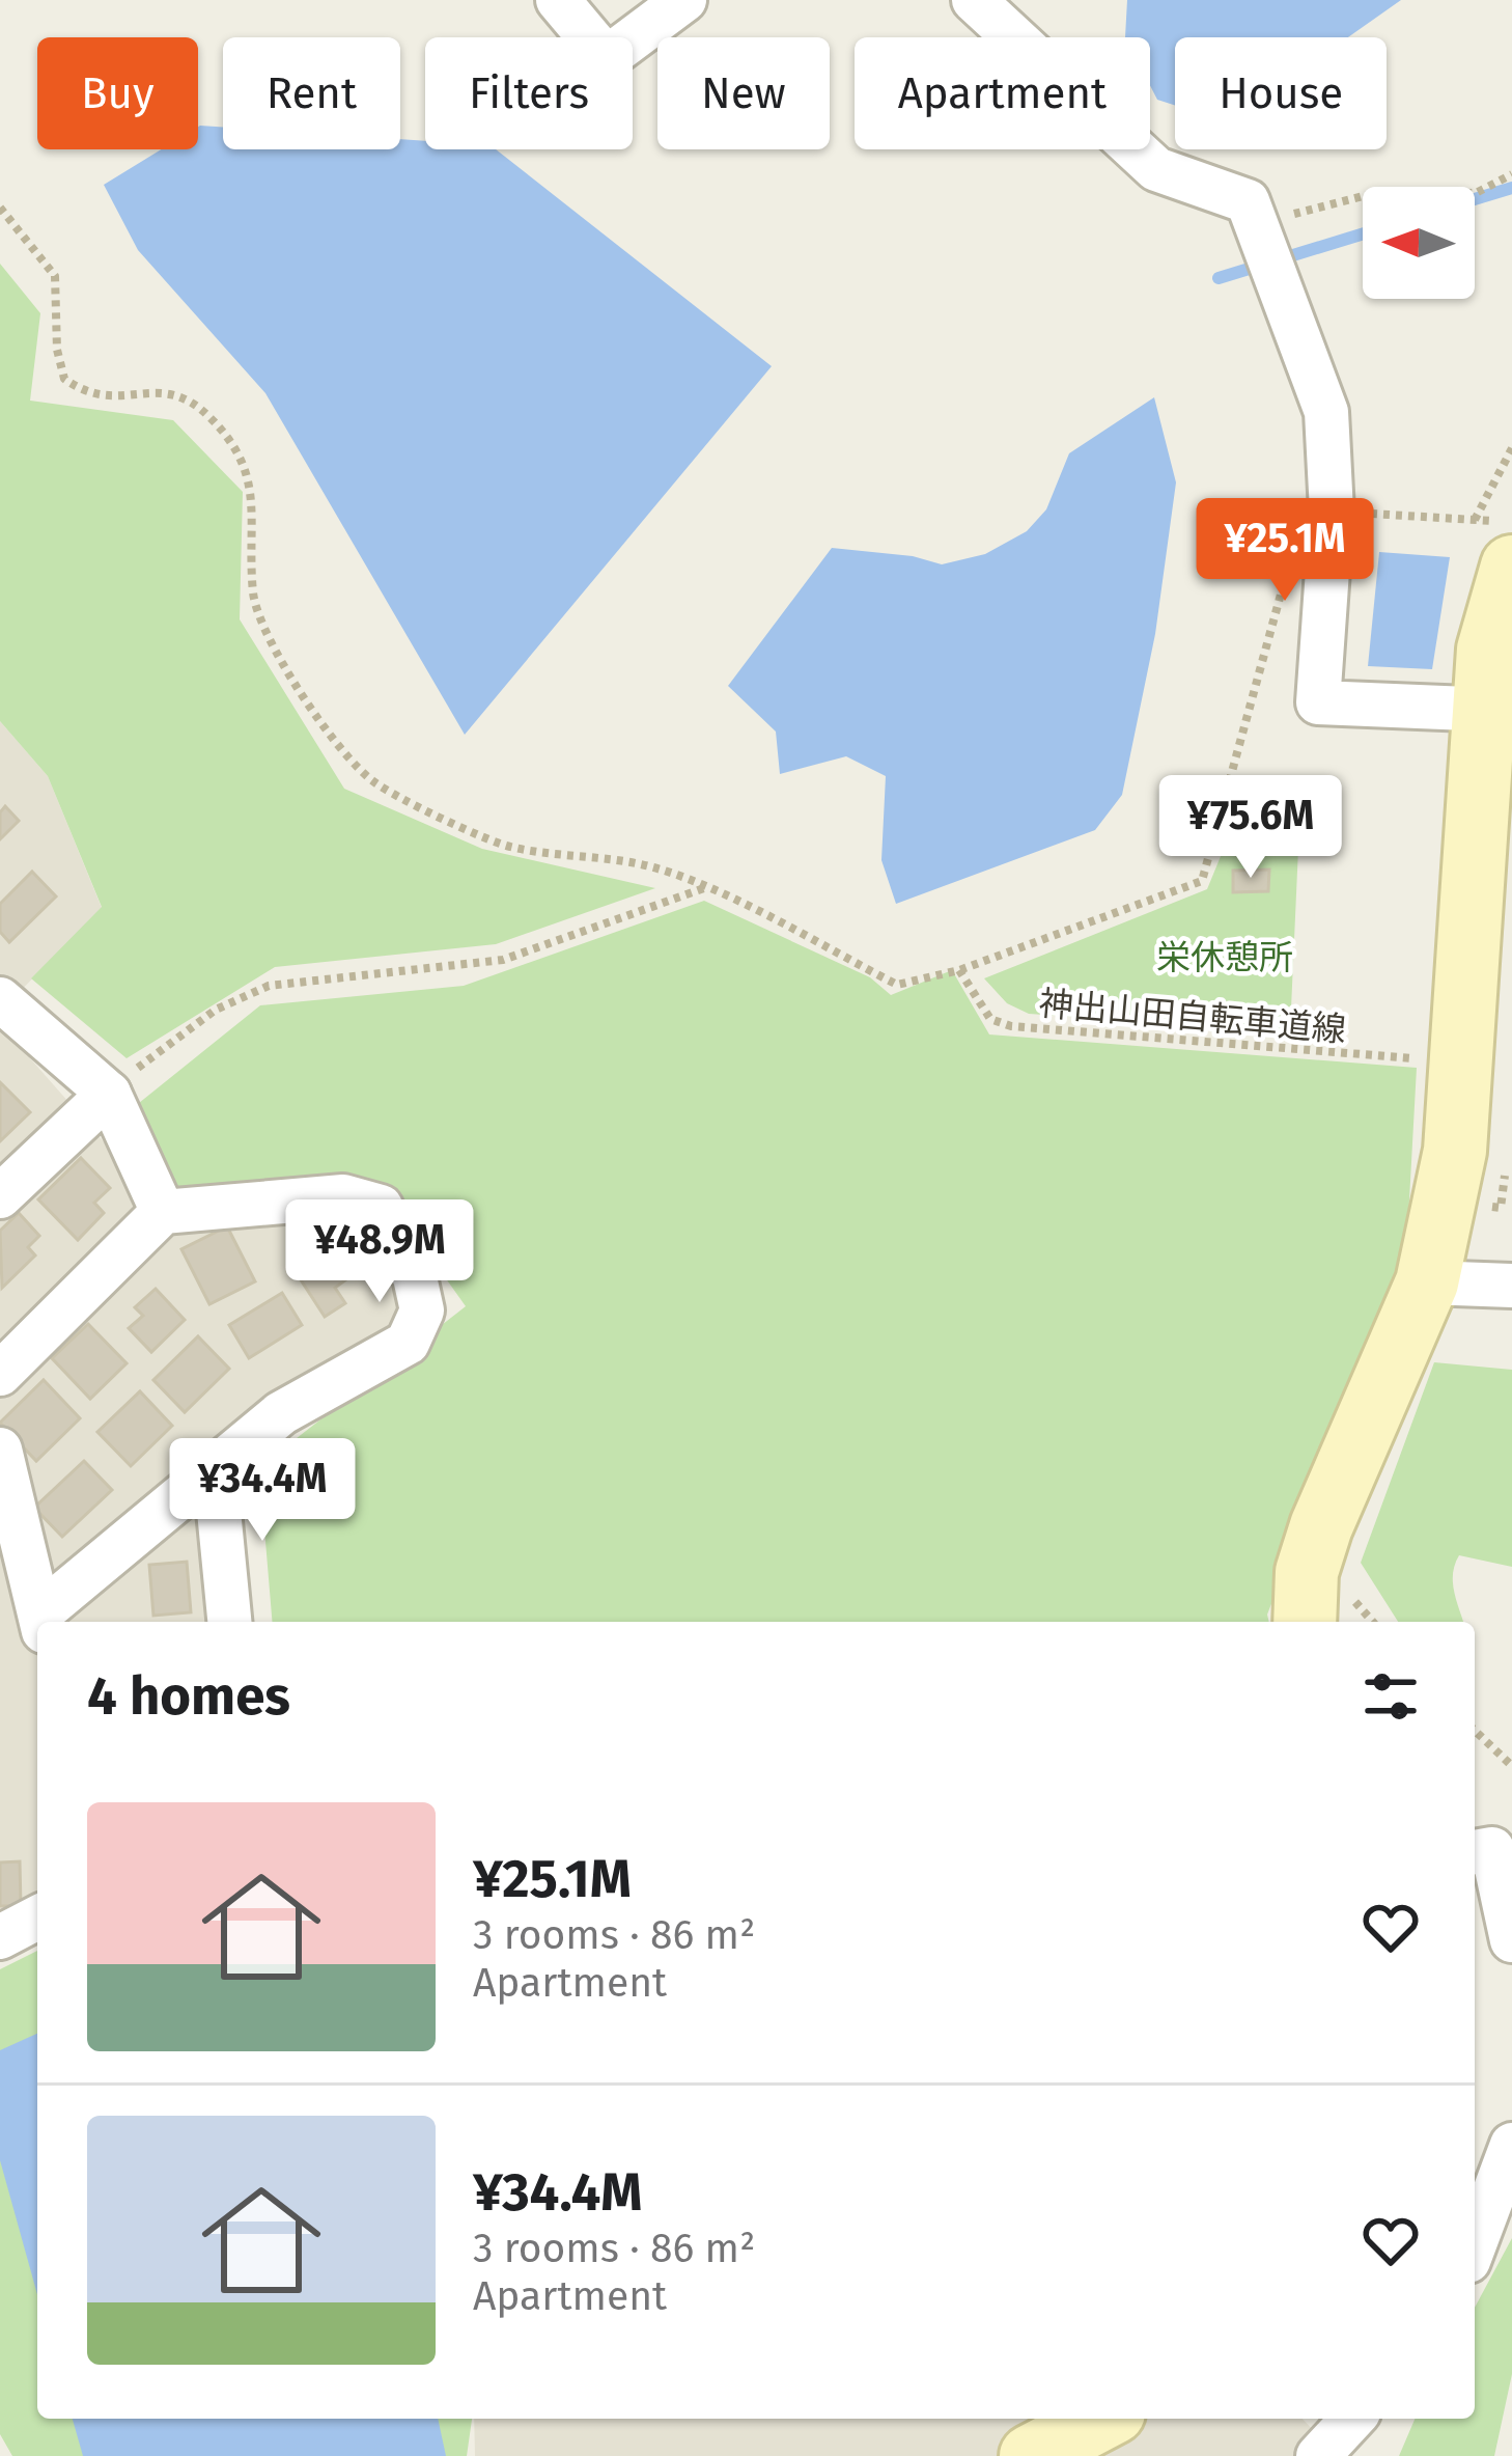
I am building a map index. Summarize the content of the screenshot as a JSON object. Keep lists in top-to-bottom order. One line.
{"streets":{"path":["神出山田自転車道線"]},"parks":["栄休憩所"],"north":"left","page":{"chip":["Buy","Rent","Filters","New","Apartment","House"],"price":["¥25.1M","¥75.6M","¥48.9M","¥34.4M"],"heading":"4 homes","list":[{"name":"¥25.1M","note":"3 rooms · 86 m² · Apartment"},{"name":"¥34.4M","note":"3 rooms · 86 m² · Apartment"}]}}
